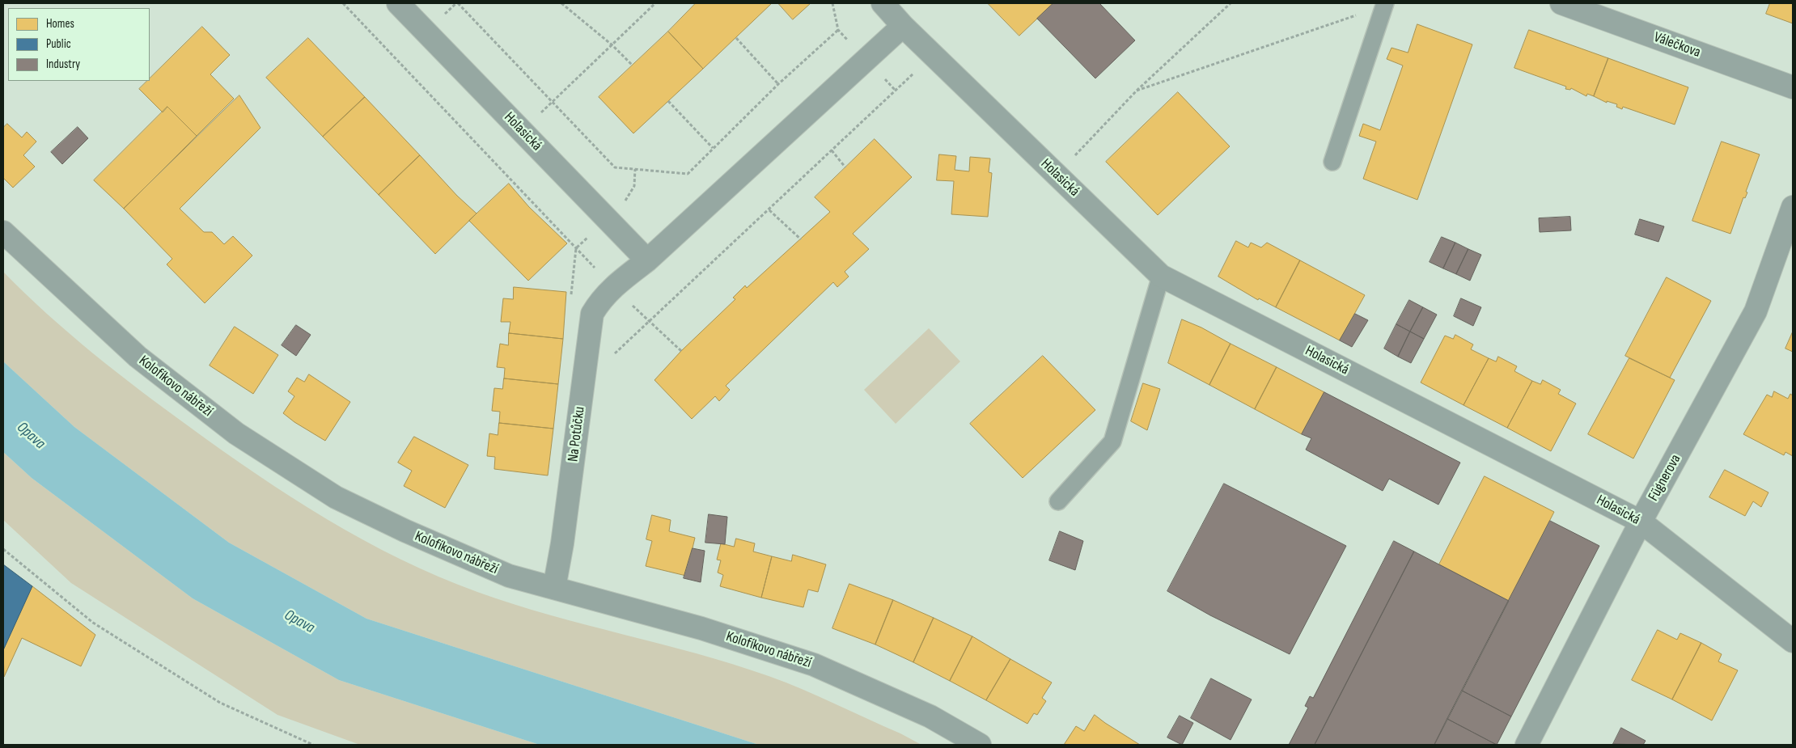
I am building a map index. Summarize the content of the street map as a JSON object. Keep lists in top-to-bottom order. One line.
{"streets":{"street":["Válečkova","Holasická","Kolofíkovo nábřeží","Na Potůčku","Fügnerova"]},"crossings":[["Holasická","Fügnerova"],["Kolofíkovo nábřeží","Na Potůčku"]],"water":["Opava"],"legend":["Homes","Public","Industry"]}
